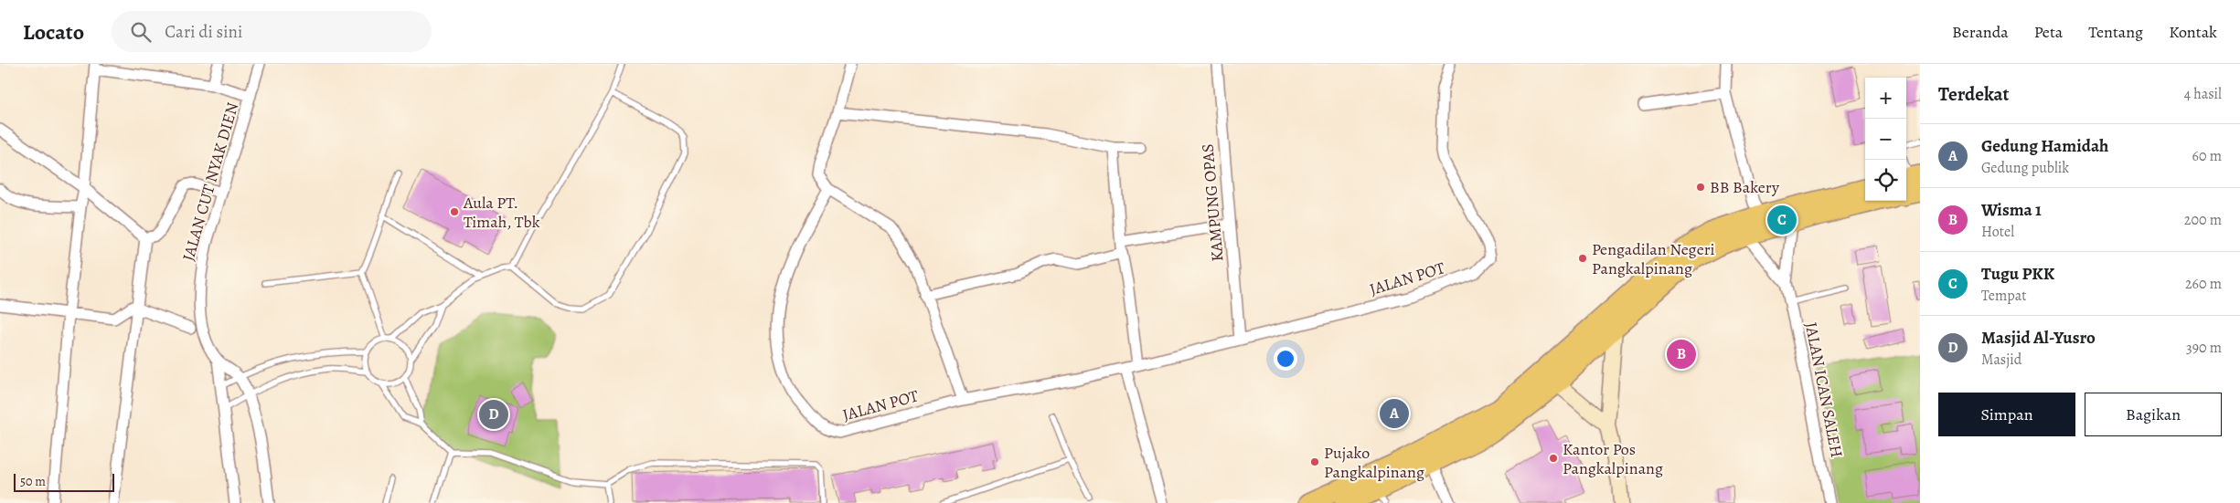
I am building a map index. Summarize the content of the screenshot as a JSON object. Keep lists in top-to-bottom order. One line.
{"streets":{"street":["JALAN CUT NYAK DIEN","KAMPUNG OPAS","JALAN POT","JALAN ICAN SALEH"]},"crossings":[["KAMPUNG OPAS","JALAN POT"]],"places":["BB Bakery","Aula PT. Timah, Tbk","Pengadilan Negeri Pangkalpinang","Kantor Pos Pangkalpinang","Pujako Pangkalpinang"],"scale_bar":"50 m","page":{"header":"Locato","search":"Cari di sini","nav":["Beranda","Peta","Tentang","Kontak"],"heading":["Terdekat","4 hasil"],"map_buttons":["+","−"],"list":[{"mark":"A","name":"Gedung Hamidah","note":"Gedung publik","value":"60 m"},{"mark":"B","name":"Wisma 1","note":"Hotel","value":"200 m"},{"mark":"C","name":"Tugu PKK","note":"Tempat","value":"260 m"},{"mark":"D","name":"Masjid Al-Yusro","note":"Masjid","value":"390 m"}],"pins":["C","B","A","D"],"buttons":["Simpan","Bagikan"],"scale":"50 m"}}
